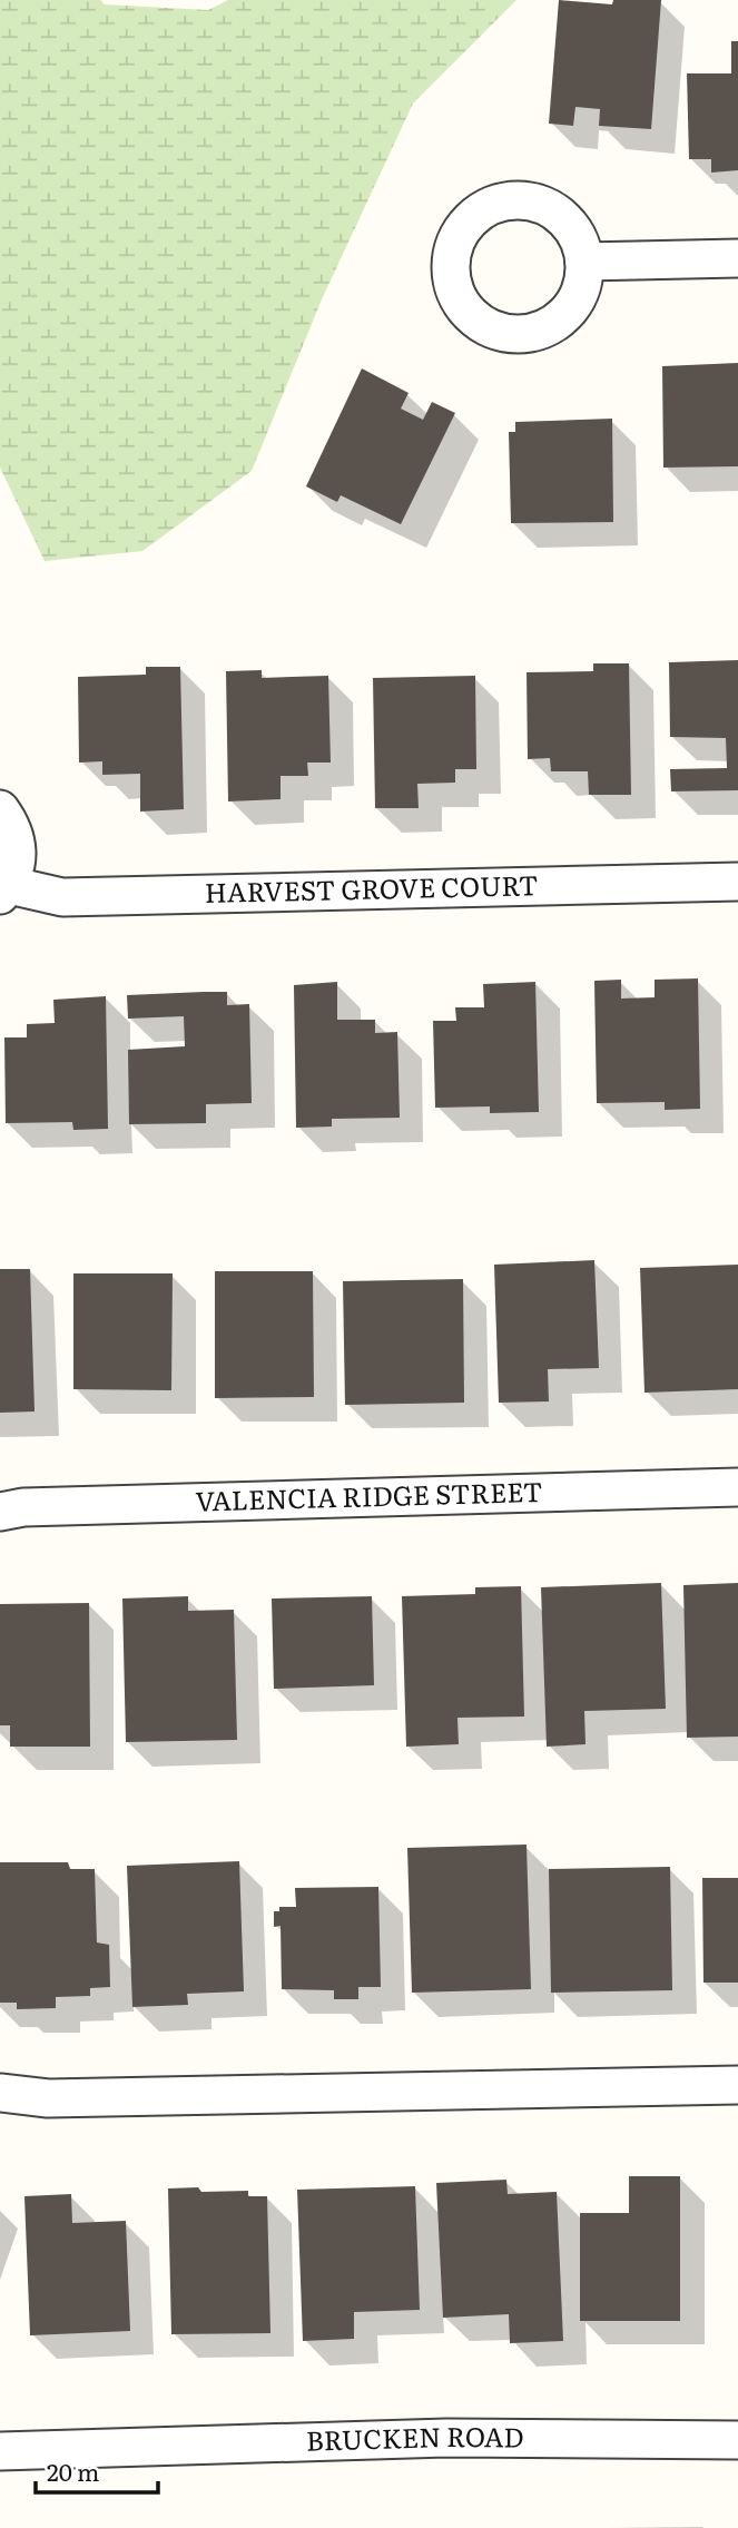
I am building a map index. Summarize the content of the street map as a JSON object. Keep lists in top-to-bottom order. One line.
{"streets":{"street":["HARVEST GROVE COURT","VALENCIA RIDGE STREET","BRUCKEN ROAD"]},"scale_bar":"20 m"}
